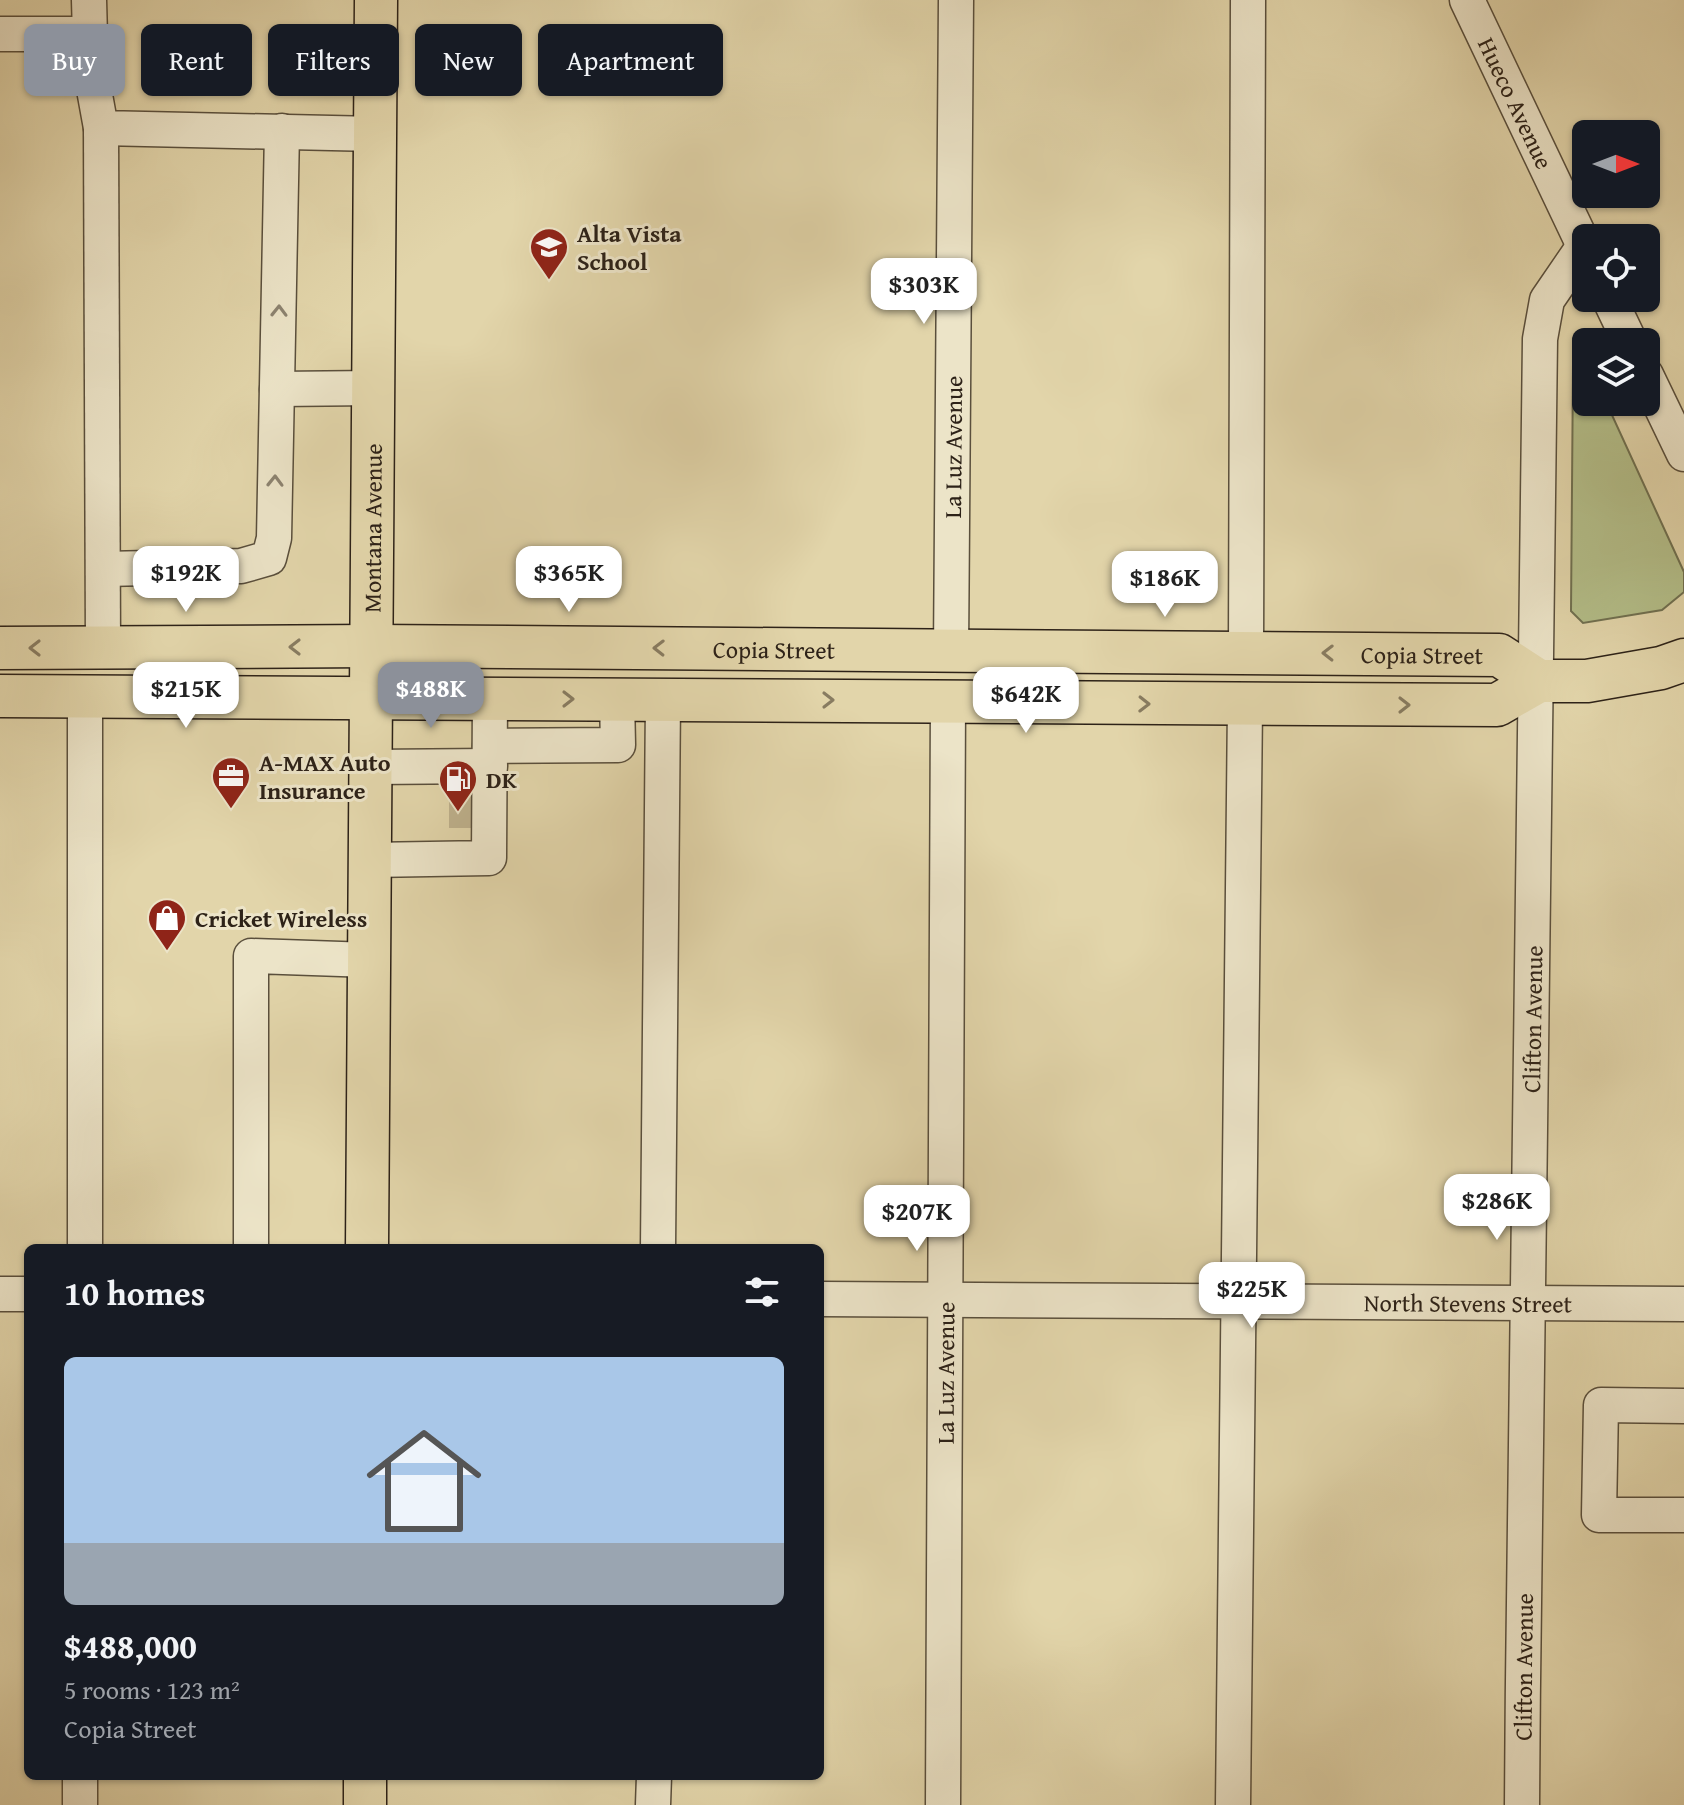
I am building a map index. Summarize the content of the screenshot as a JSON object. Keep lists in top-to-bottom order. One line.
{"streets":{"main road":["Montana Avenue","Copia Street"],"street":["Hueco Avenue","La Luz Avenue","Clifton Avenue","North Stevens Street"]},"crossings":[["La Luz Avenue","Copia Street"],["La Luz Avenue","North Stevens Street"],["Montana Avenue","Copia Street"],["Copia Street","Clifton Avenue"],["Clifton Avenue","North Stevens Street"]],"places":{"school or university":["Alta Vista School"],"office":["A-MAX Auto Insurance"],"fuel station":["DK"],"shop":["Cricket Wireless"]},"north":"right","page":{"chip":["Buy","Rent","Filters","New","Apartment"],"price":["$303K","$192K","$365K","$186K","$215K","$488K","$642K","$286K","$207K","$225K"],"heading":"10 homes","list":[{"name":"$488,000","note":"5 rooms · 123 m² · Copia Street"}]}}
